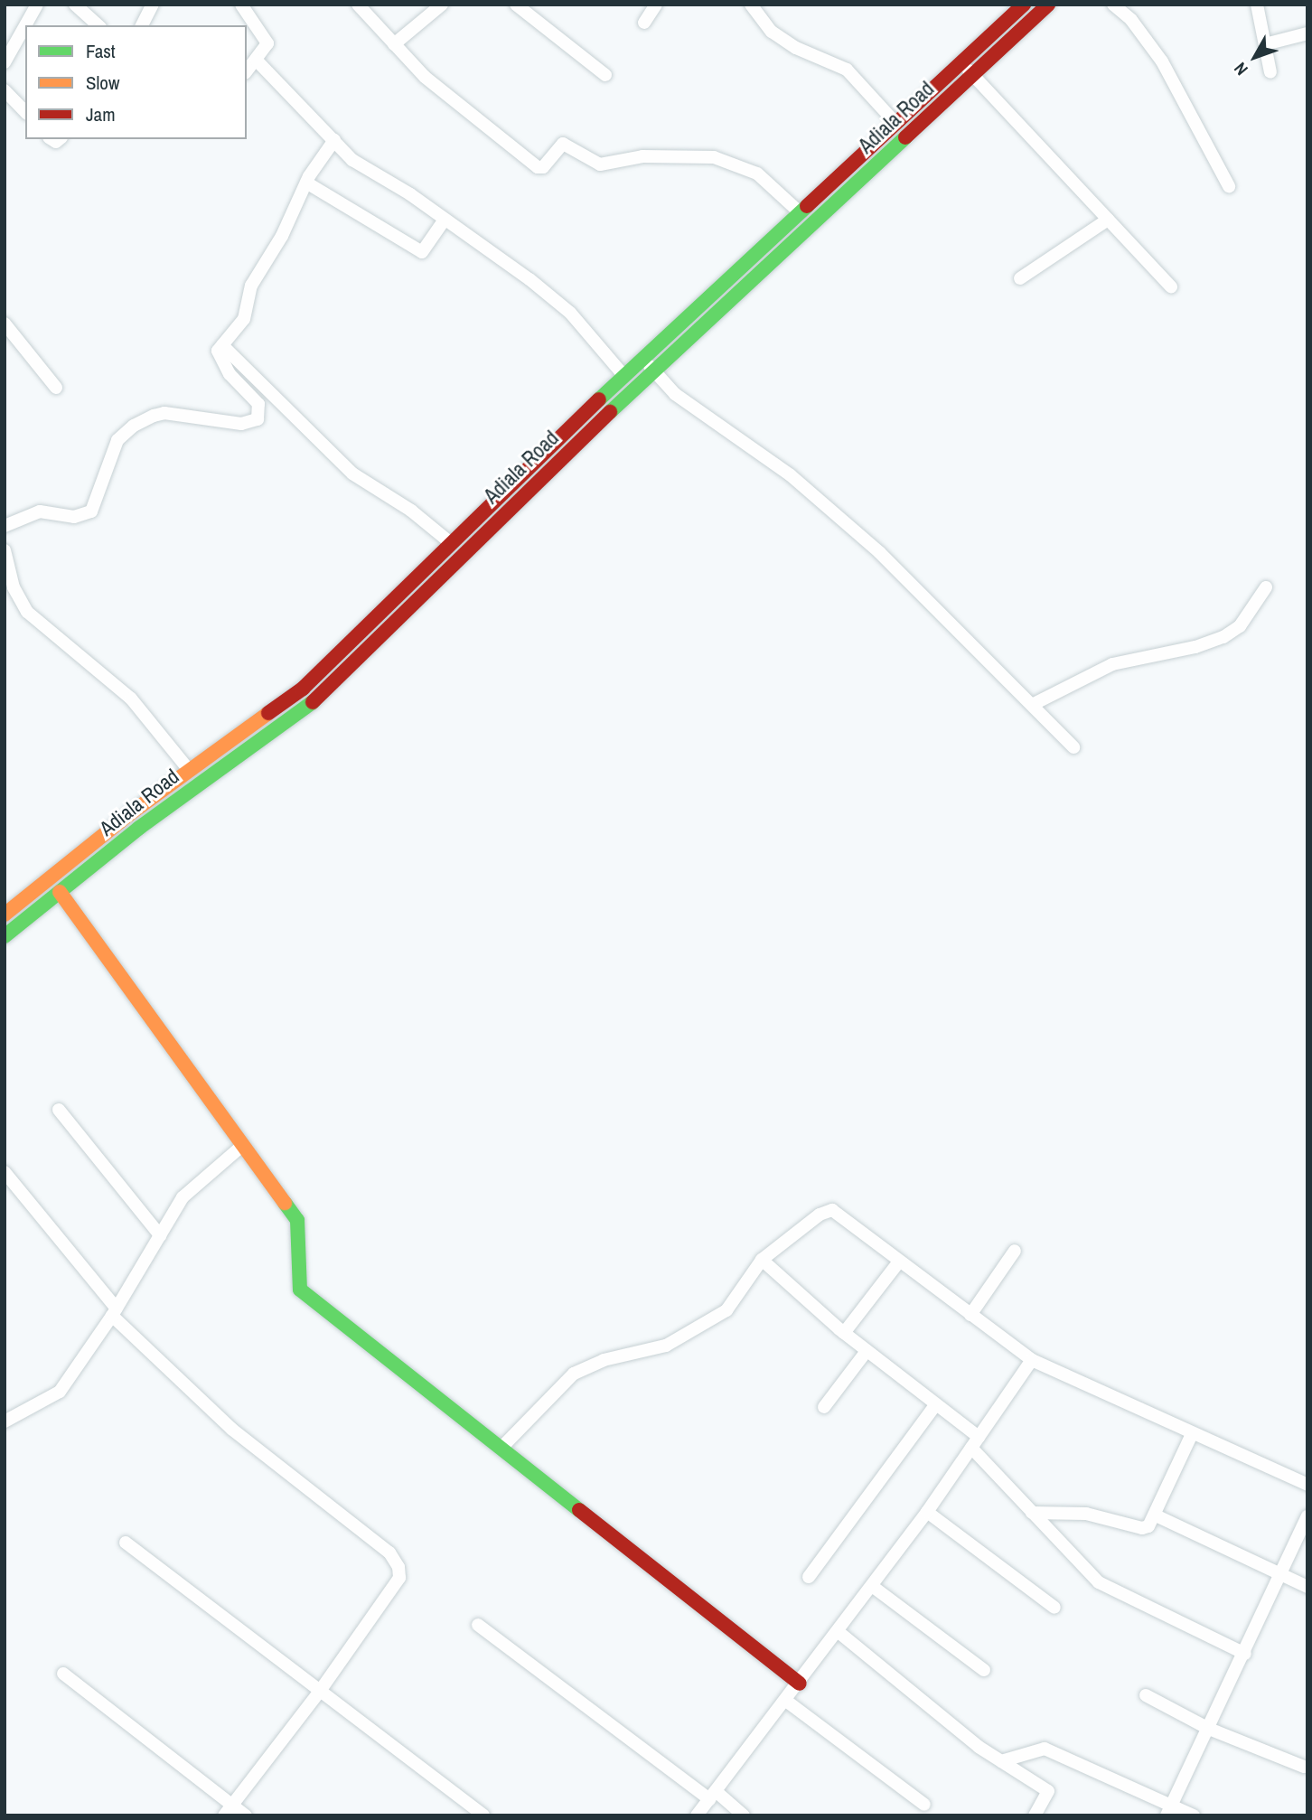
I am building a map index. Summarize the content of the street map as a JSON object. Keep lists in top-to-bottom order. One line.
{"streets":{"main road":["Adiala Road"]},"legend":["Fast","Slow","Jam"],"north":"bottom left"}
